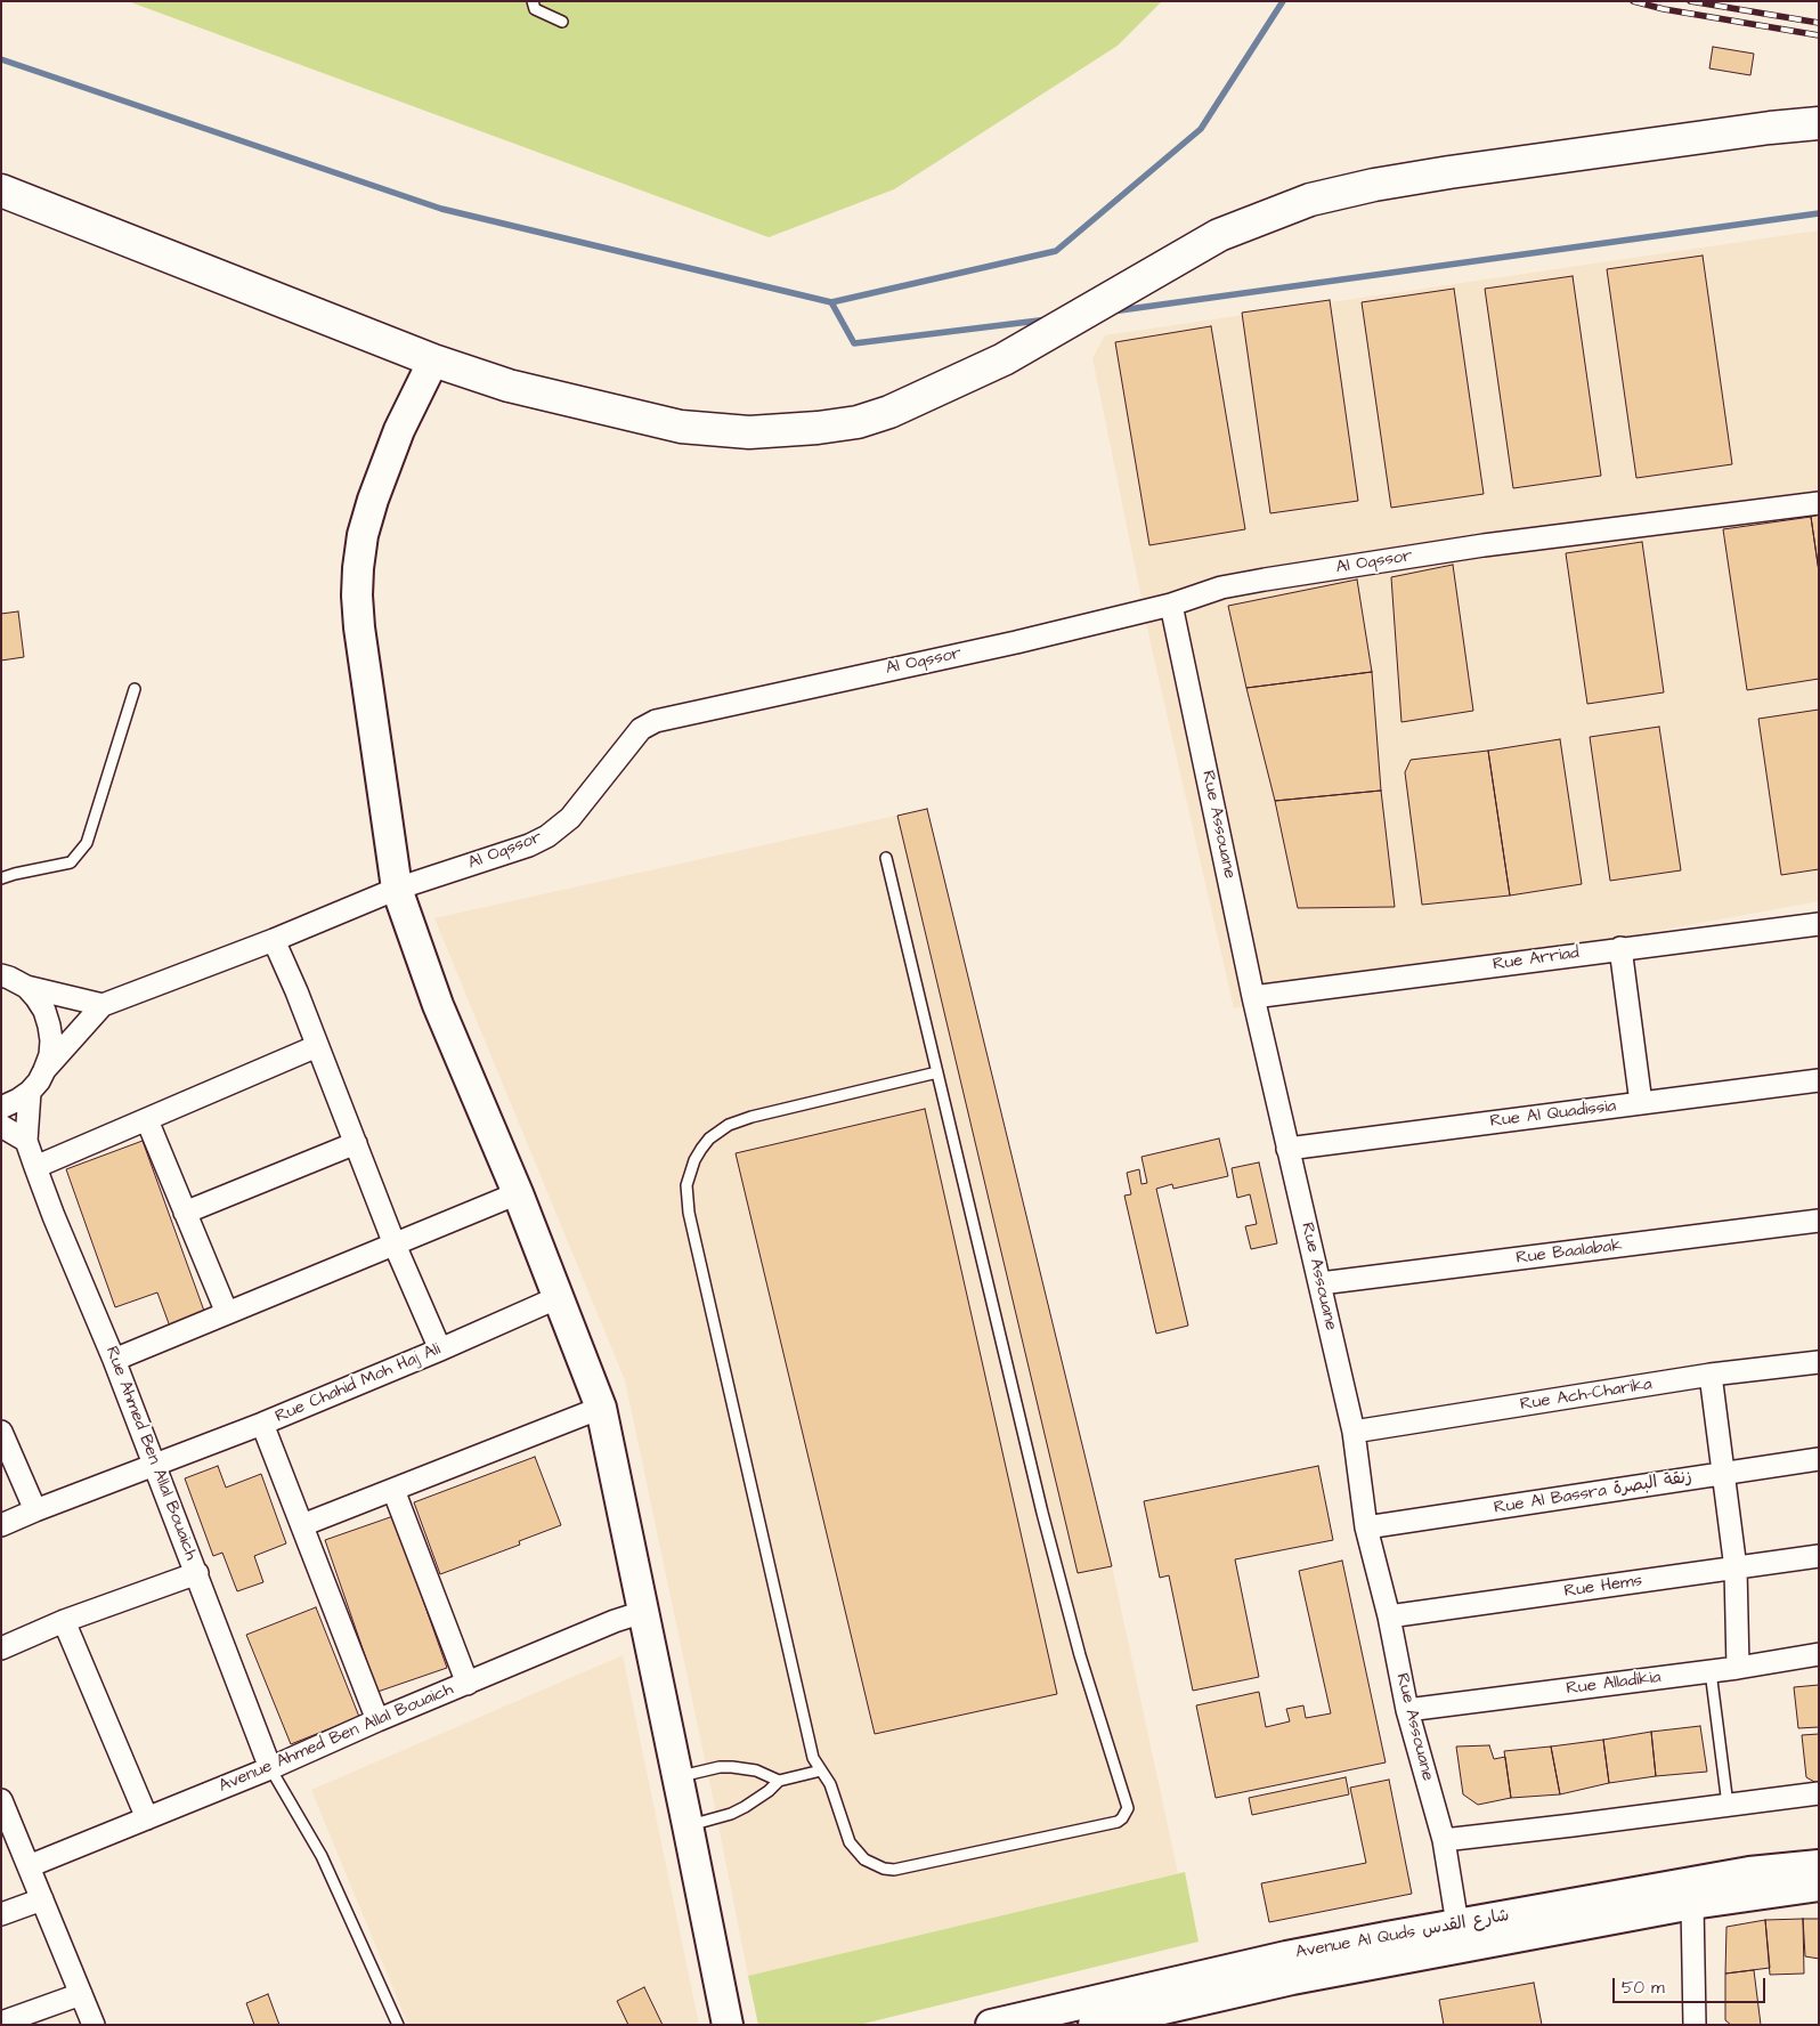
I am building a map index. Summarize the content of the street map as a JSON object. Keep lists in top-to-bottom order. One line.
{"streets":{"street":["Al Oqssor","Rue Assouane","Rue Arriad","Rue Al Quadissia","Rue Baalabak","Rue Chahid Moh Haj Ali","Rue Ach–Charika","Rue Ahmed Ben Allal Bouaich","Rue Al Bassra زنقة البصرة","Rue Hems","Rue Alladikia","Avenue Ahmed Ben Allal Bouaich","Avenue Al Quds شارع القدس"]},"crossings":[["Al Oqssor","Rue Assouane"],["Rue Assouane","Rue Arriad"],["Rue Assouane","Rue Al Quadissia"],["Rue Assouane","Rue Baalabak"],["Rue Assouane","Rue Ach–Charika"],["Rue Assouane","Rue Al Bassra زنقة البصرة"],["Rue Assouane","Rue Hems"],["Rue Assouane","Rue Alladikia"],["Rue Assouane","Avenue Al Quds شارع القدس"],["Rue Chahid Moh Haj Ali","Rue Ahmed Ben Allal Bouaich"],["Rue Ahmed Ben Allal Bouaich","Avenue Ahmed Ben Allal Bouaich"]],"scale_bar":"50 m"}
